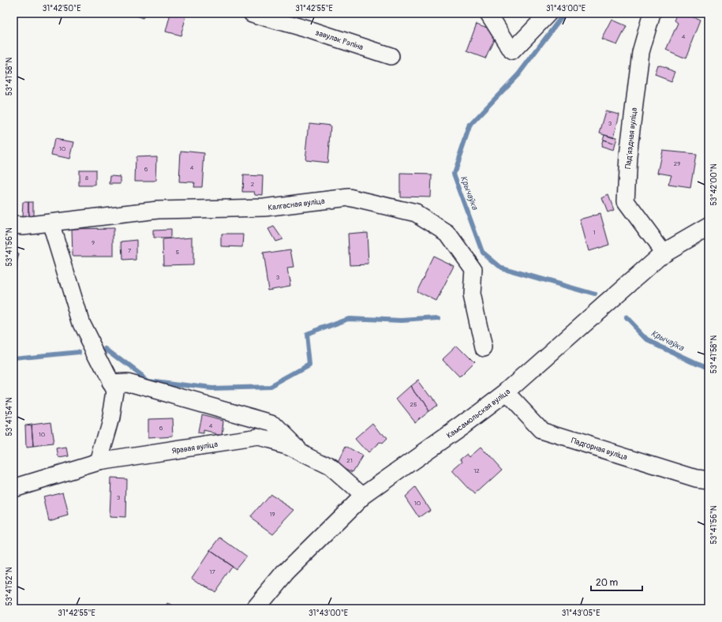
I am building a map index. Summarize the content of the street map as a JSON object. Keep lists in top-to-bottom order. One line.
{"streets":{"main road":["Камсамольская вуліца"],"street":["завулак Рэпіна","Падʼяздная вуліца","Калгасная вуліца","Яравая вуліца","Падгорная вуліца"]},"crossings":[["Падʼяздная вуліца","Камсамольская вуліца"],["Камсамольская вуліца","Яравая вуліца"],["Камсамольская вуліца","Падгорная вуліца"]],"water":["Крычаўка"],"house_numbers":["4","3","10","29","4","6","8","2","1","9","7","5","3","25","4","6","10","21","12","3","10","19","17"],"scale_bar":"20 m","coordinates":["31°42'50\"E","31°42'55\"E","31°43'00\"E","53°41'58\"N","53°42'00\"N","53°41'56\"N","53°41'54\"N","53°41'52\"N","31°43'05\"E"]}
